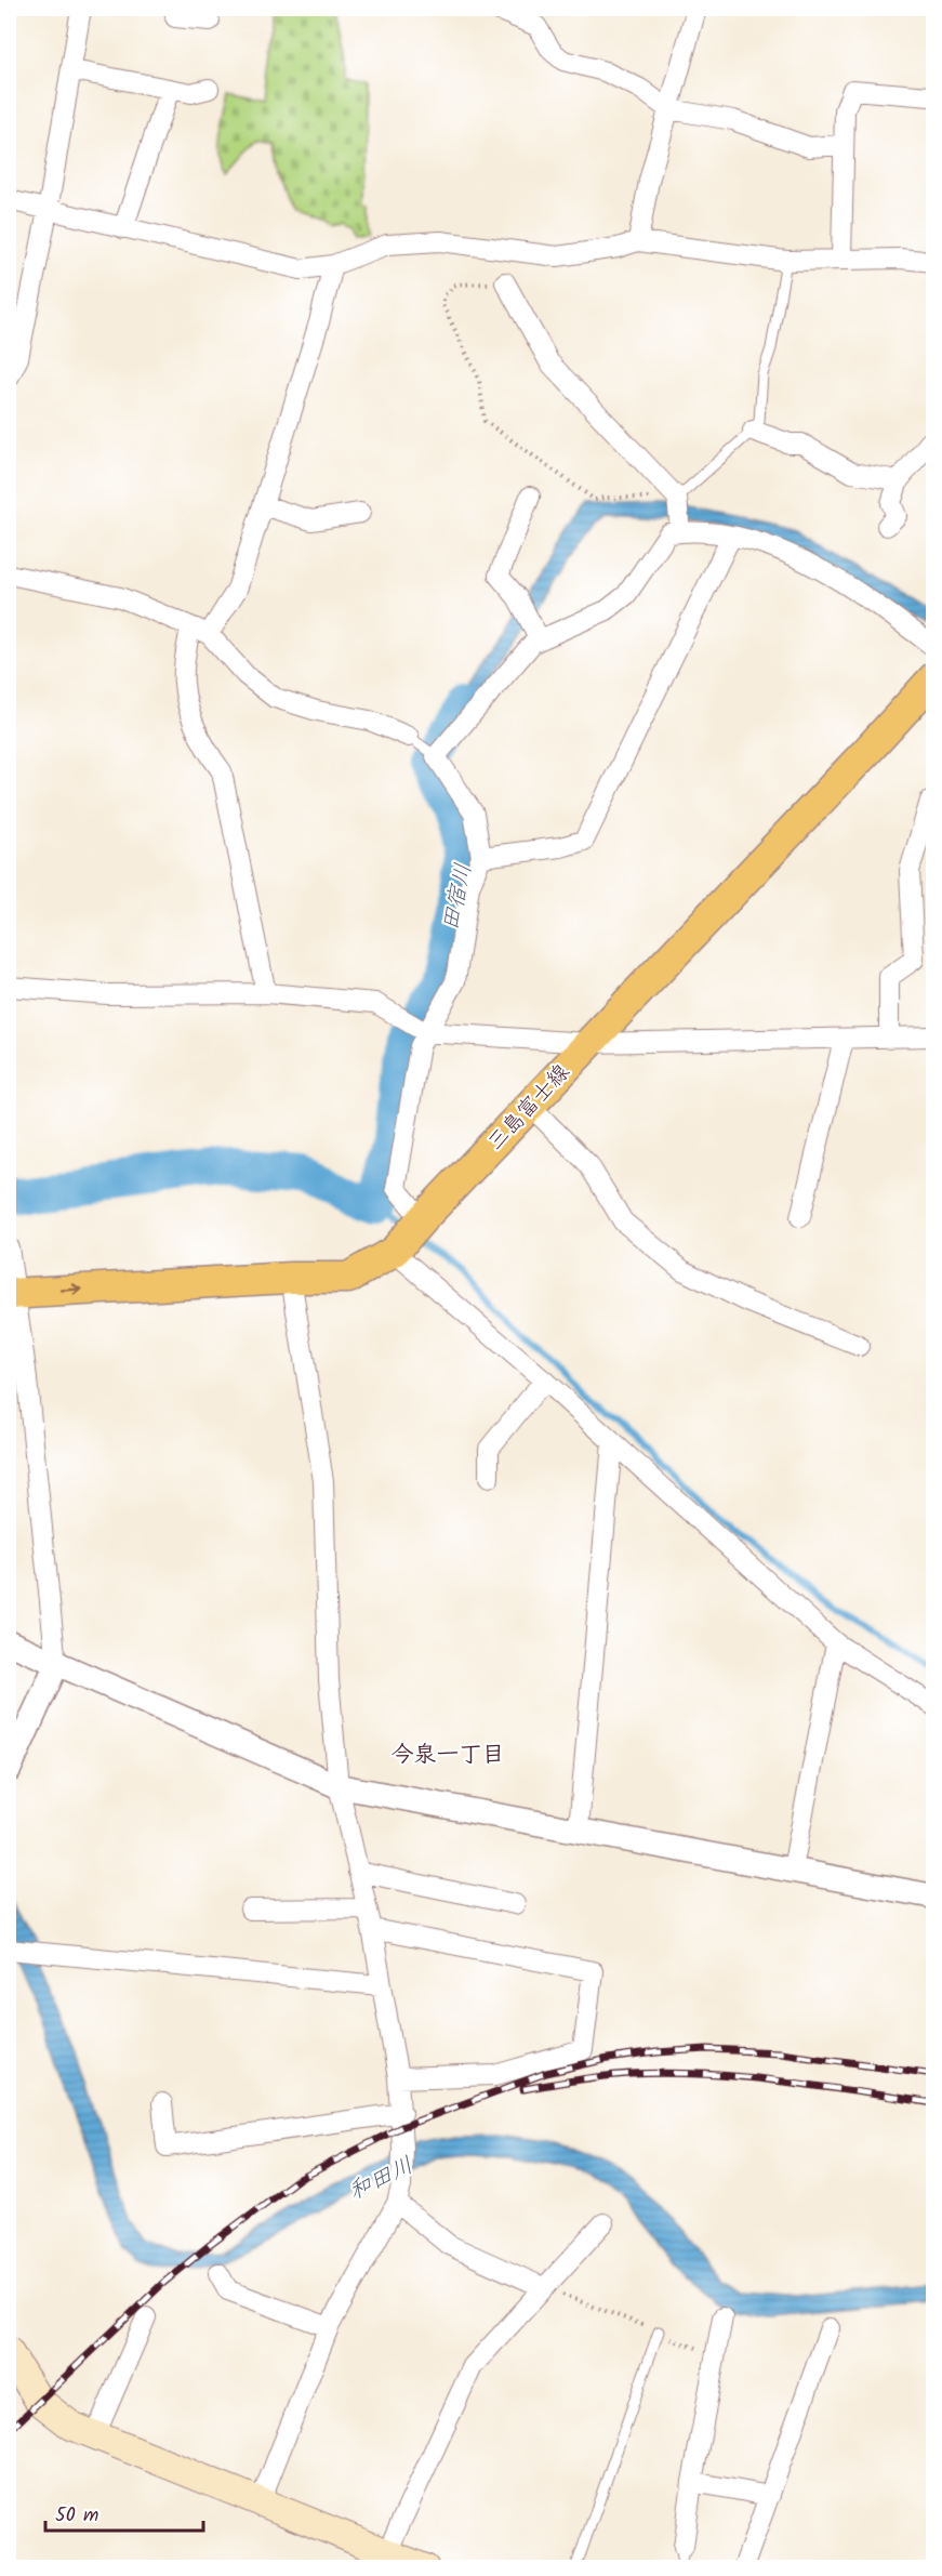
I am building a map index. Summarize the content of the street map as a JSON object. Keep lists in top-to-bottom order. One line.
{"streets":{"main road":["三島富士線"]},"districts":["今泉一丁目"],"water":["田宿川","和田川"],"scale_bar":"50 m"}
